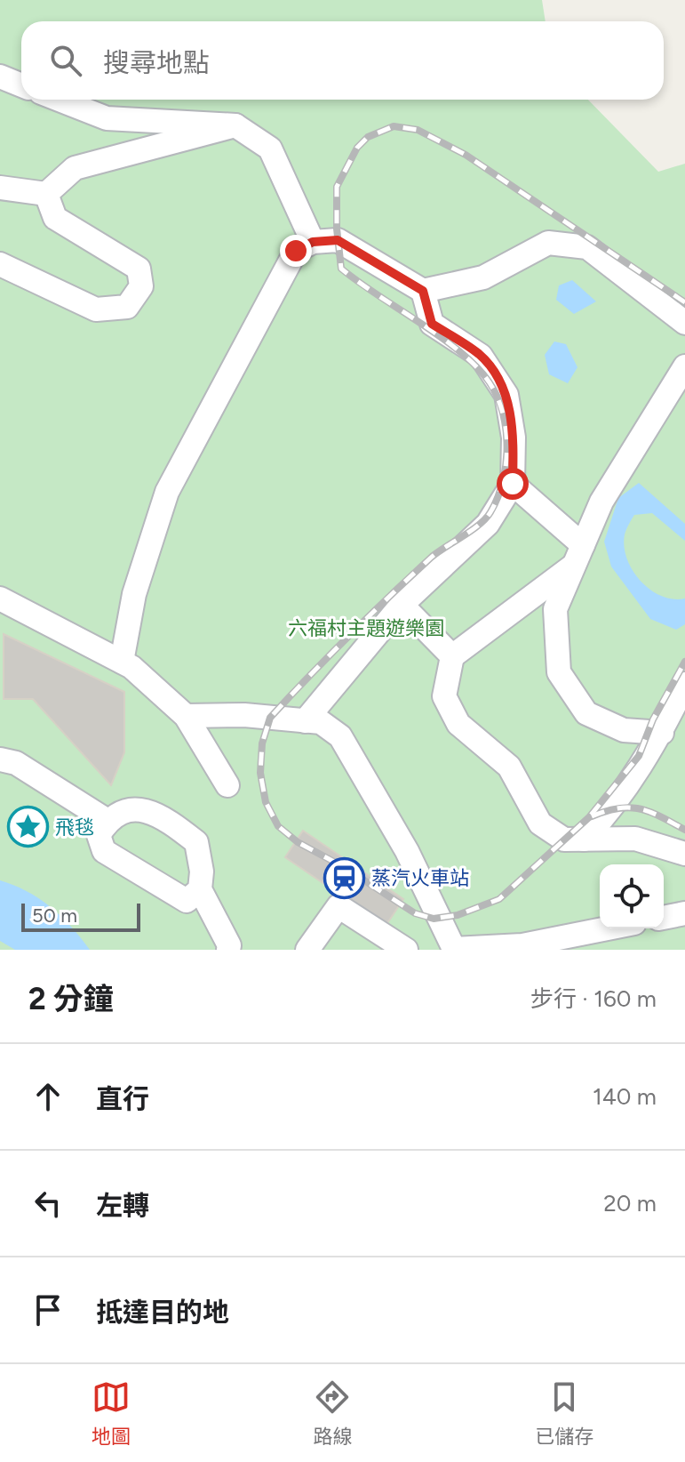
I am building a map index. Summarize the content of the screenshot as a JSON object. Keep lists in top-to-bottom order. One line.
{"parks":["六福村主題遊樂園"],"places":{"place":["飛毯"],"station":["蒸汽火車站"]},"scale_bar":"50 m","page":{"search":"搜尋地點","scale":"50 m","heading":["2 分鐘","步行 · 160 m"],"list":[["直行","140 m"],["左轉","20 m"],"抵達目的地"],"nav":["地圖","路線","已儲存"]}}
